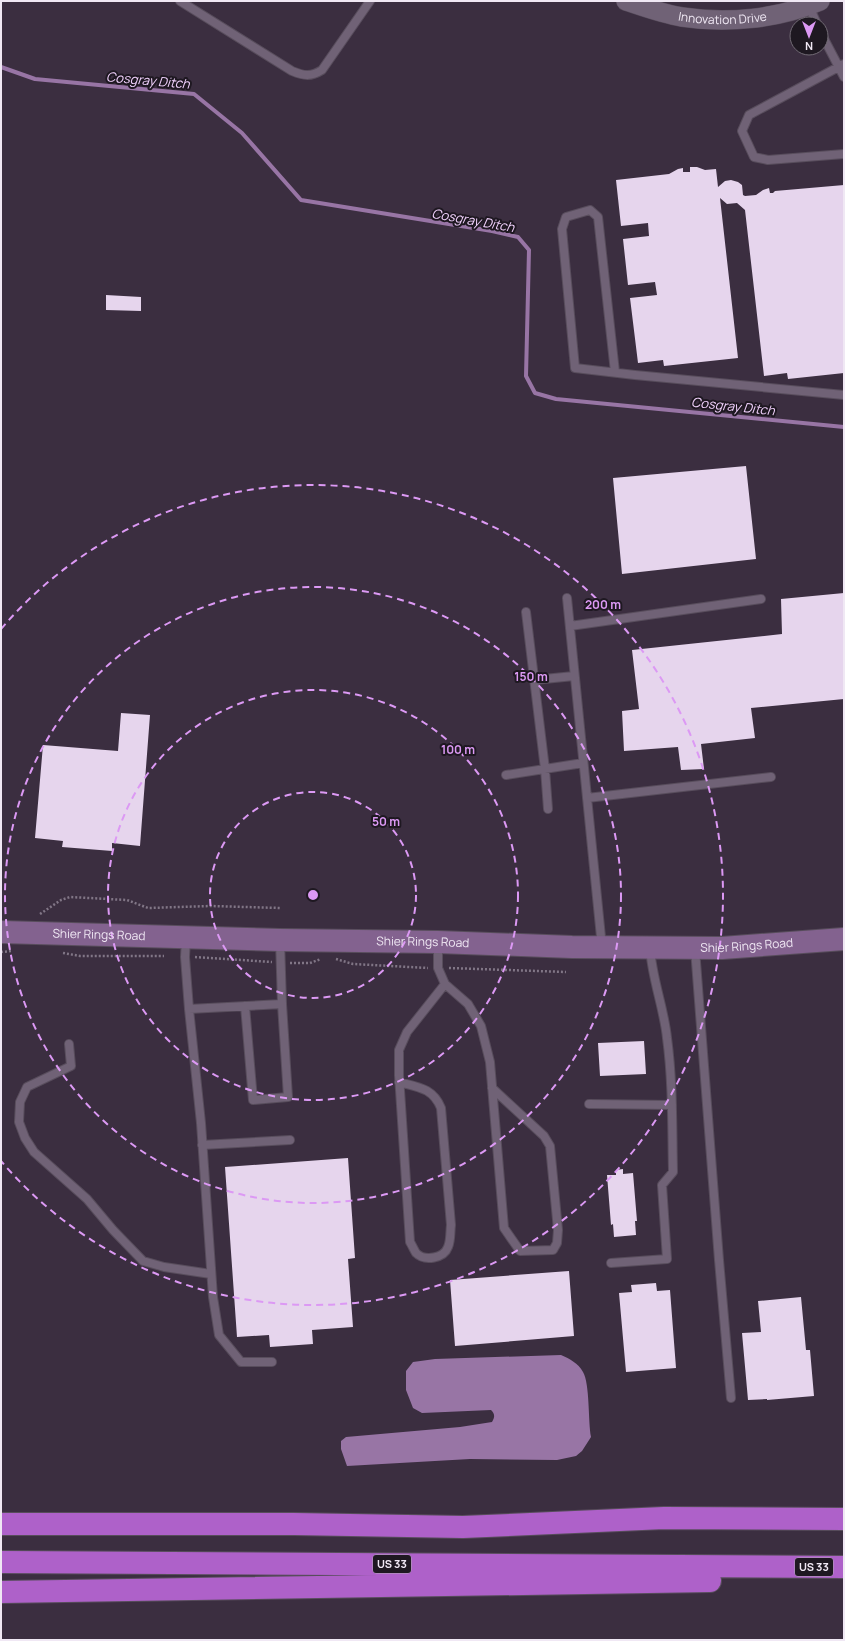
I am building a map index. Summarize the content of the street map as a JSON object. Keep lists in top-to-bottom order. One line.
{"streets":{"highway":["US 33"],"main road":["Shier Rings Road"],"street":["Innovation Drive"]},"water":["Cosgray Ditch"],"north":"bottom","rings":["200 m","150 m","100 m","50 m"]}
